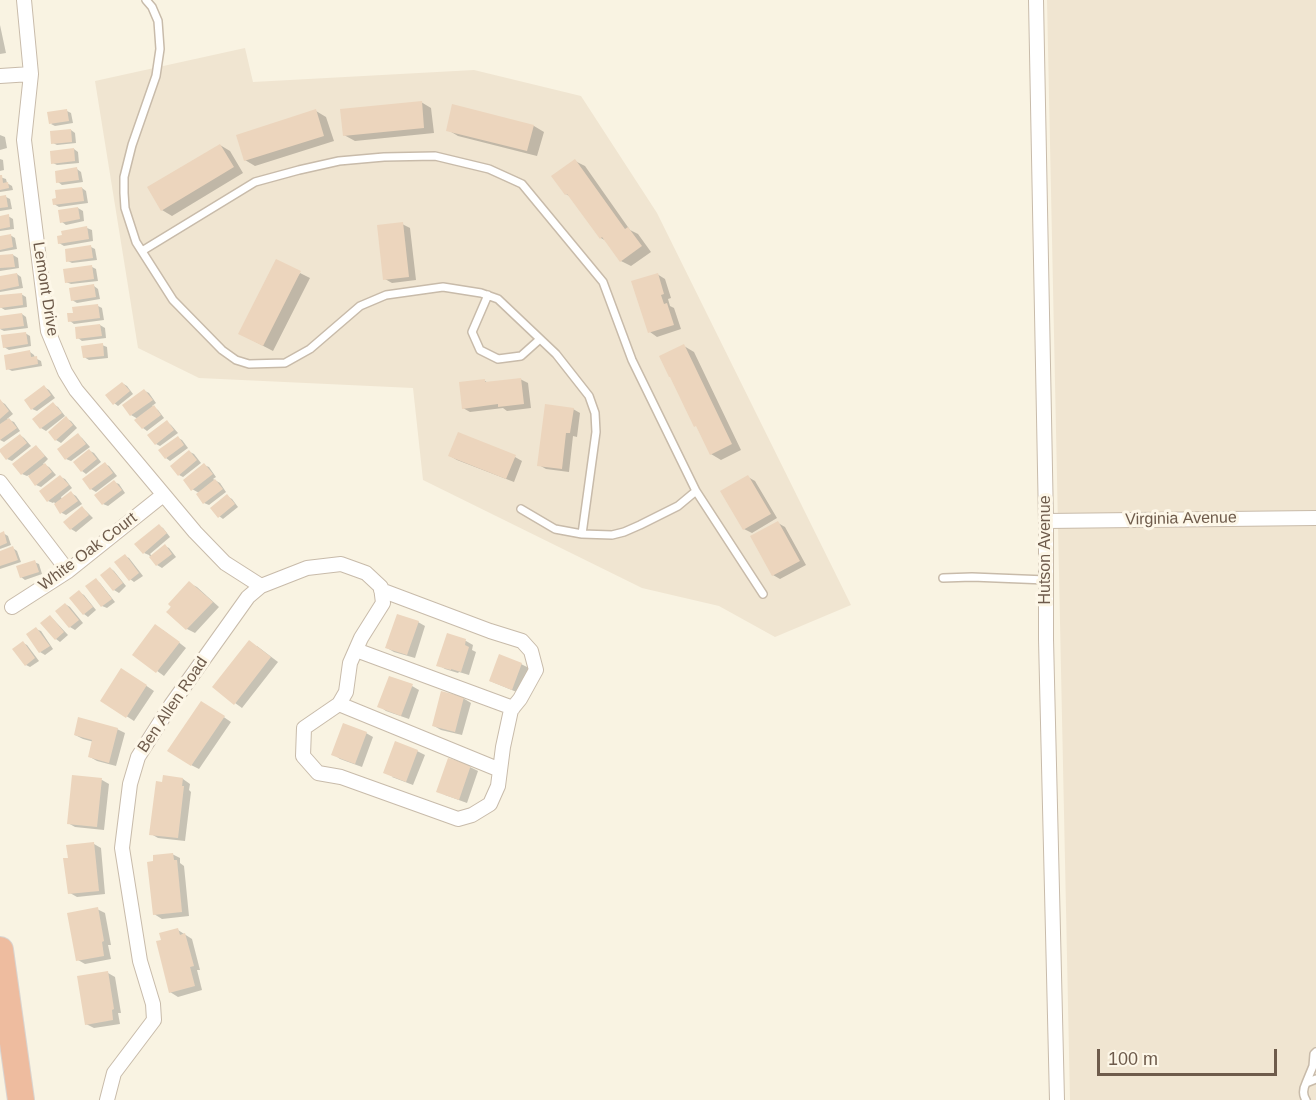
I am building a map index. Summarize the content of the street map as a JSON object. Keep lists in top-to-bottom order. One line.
{"streets":{"street":["Lemont Drive","Virginia Avenue","Hutson Avenue","White Oak Court","Ben Allen Road"]},"crossings":[["Lemont Drive","White Oak Court"],["Lemont Drive","Ben Allen Road"],["Virginia Avenue","Hutson Avenue"]],"scale_bar":"100 m"}
